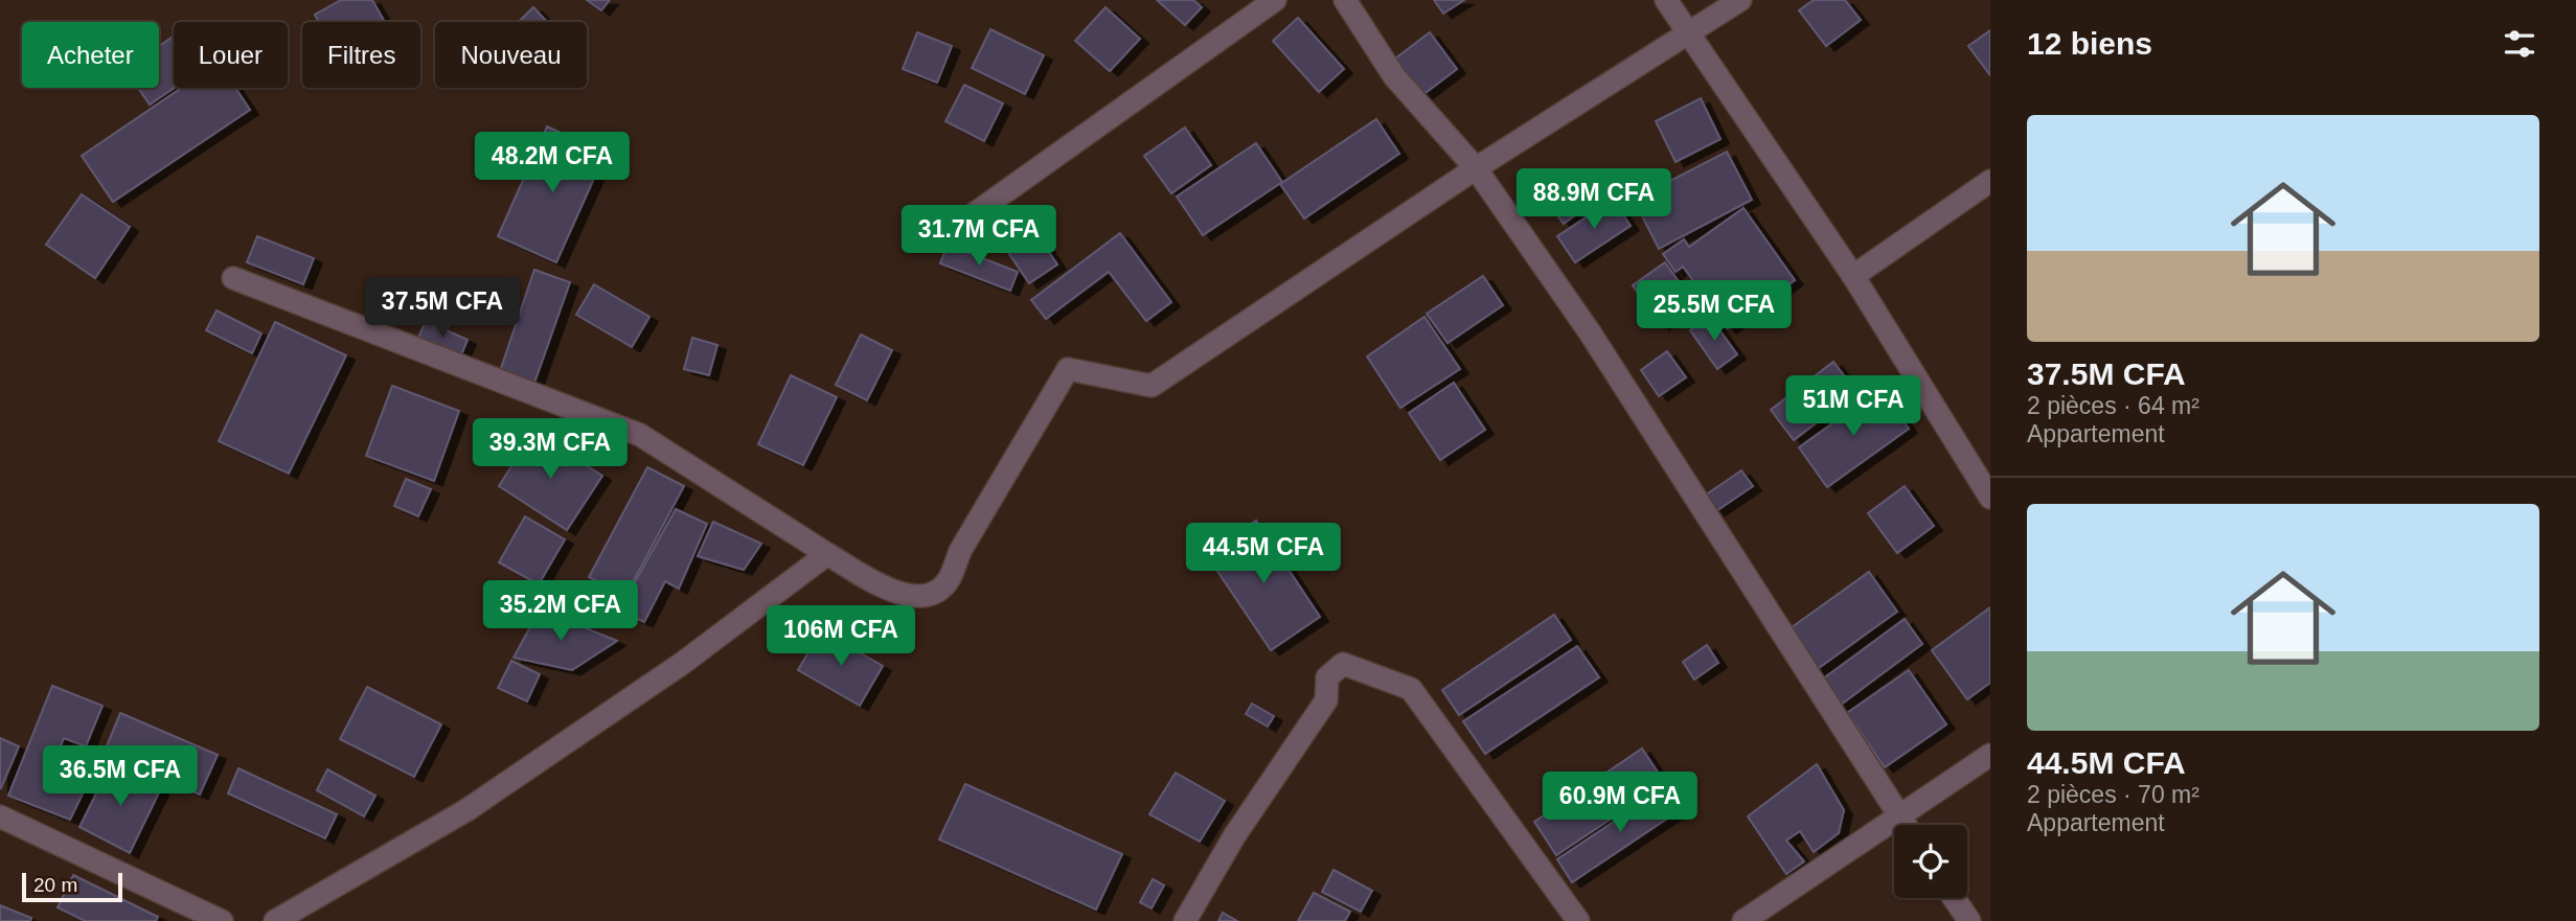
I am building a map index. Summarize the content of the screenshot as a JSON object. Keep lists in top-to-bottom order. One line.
{"scale_bar":"20 m","page":{"heading":"12 biens","chip":["Acheter","Louer","Filtres","Nouveau"],"list":[{"name":"37.5M CFA","note":"2 pièces · 64 m² · Appartement"},{"name":"44.5M CFA","note":"2 pièces · 70 m² · Appartement"}],"price":["48.2M CFA","88.9M CFA","31.7M CFA","37.5M CFA","25.5M CFA","51M CFA","39.3M CFA","44.5M CFA","35.2M CFA","106M CFA","36.5M CFA","60.9M CFA"],"scale":"20 m"}}
